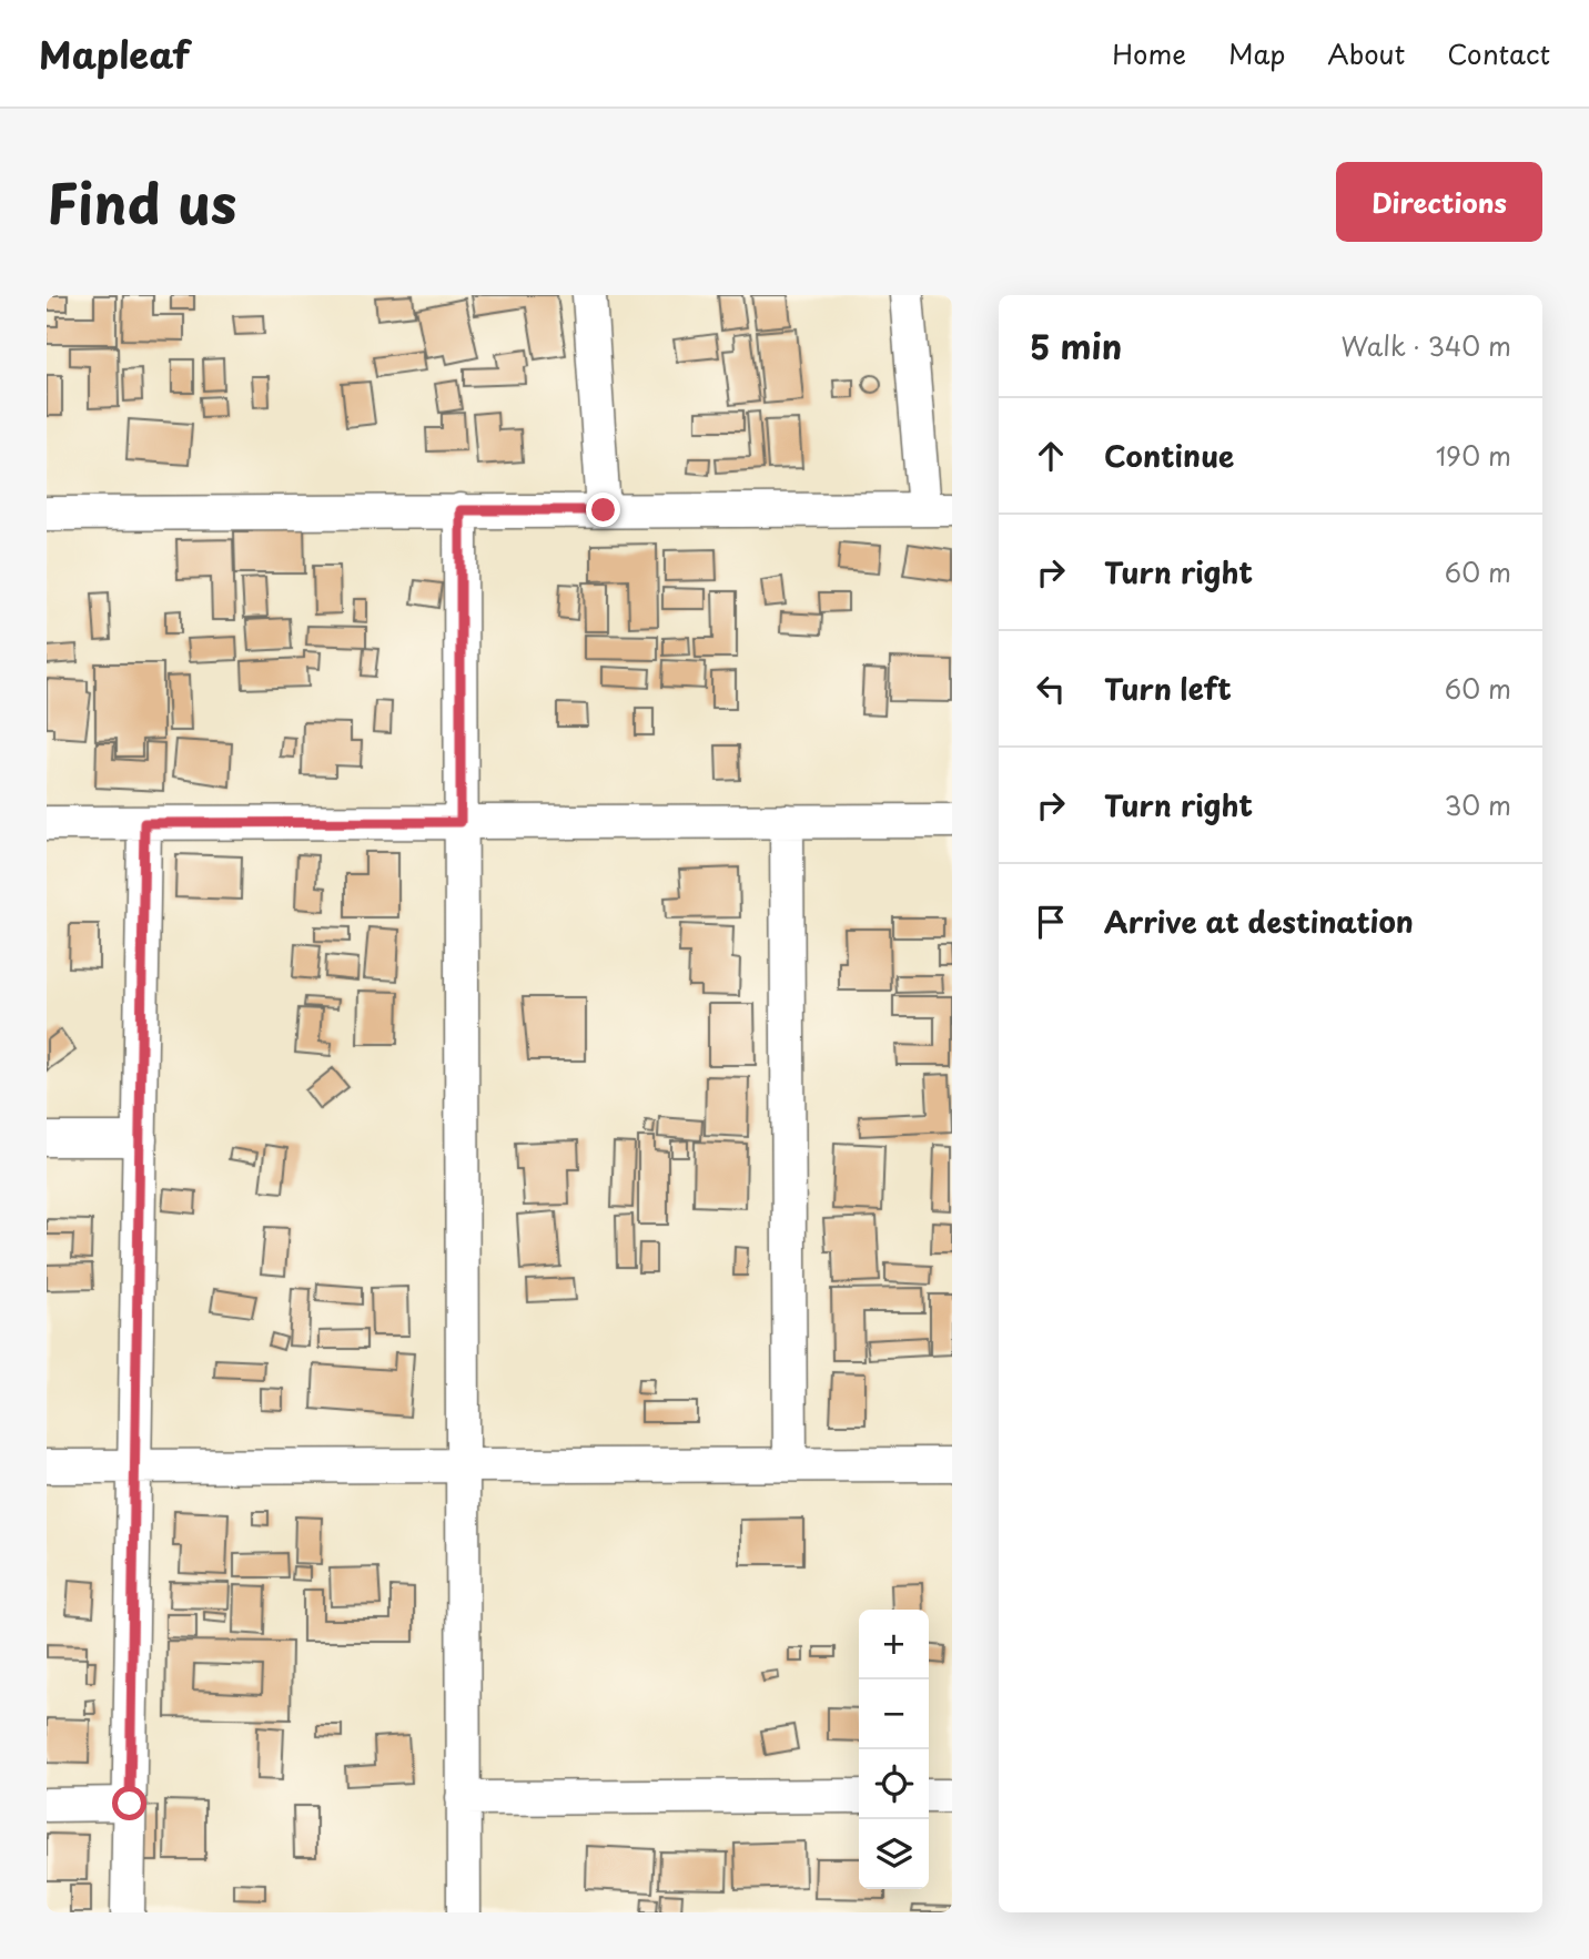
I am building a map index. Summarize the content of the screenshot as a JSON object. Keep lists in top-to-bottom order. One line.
{"page":{"header":"Mapleaf","nav":["Home","Map","About","Contact"],"title":"Find us","buttons":"Directions","heading":["5 min","Walk · 340 m"],"list":[["Continue","190 m"],["Turn right","60 m"],["Turn left","60 m"],["Turn right","30 m"],"Arrive at destination"],"map_buttons":["+","−"]}}
